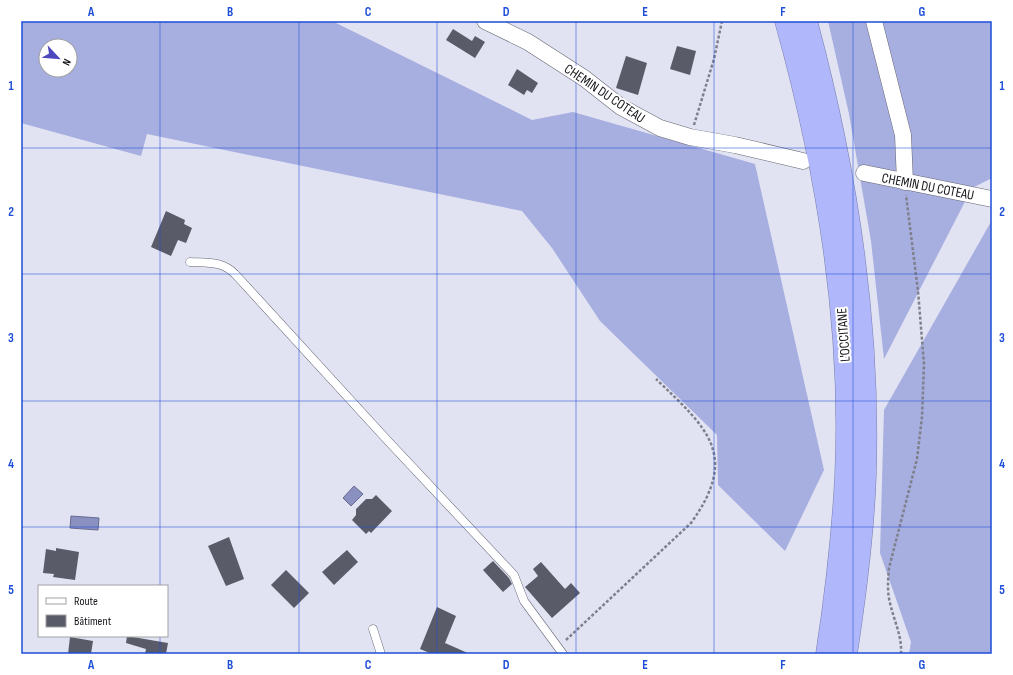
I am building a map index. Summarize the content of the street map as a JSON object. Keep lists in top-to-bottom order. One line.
{"streets":{"highway":["L'OCCITANE"],"street":["CHEMIN DU COTEAU"]},"legend":["Route","Bâtiment"],"north":"bottom right","grid":{"columns":["A","B","C","D","E","F","G"],"rows":["1","2","3","4","5"]}}
